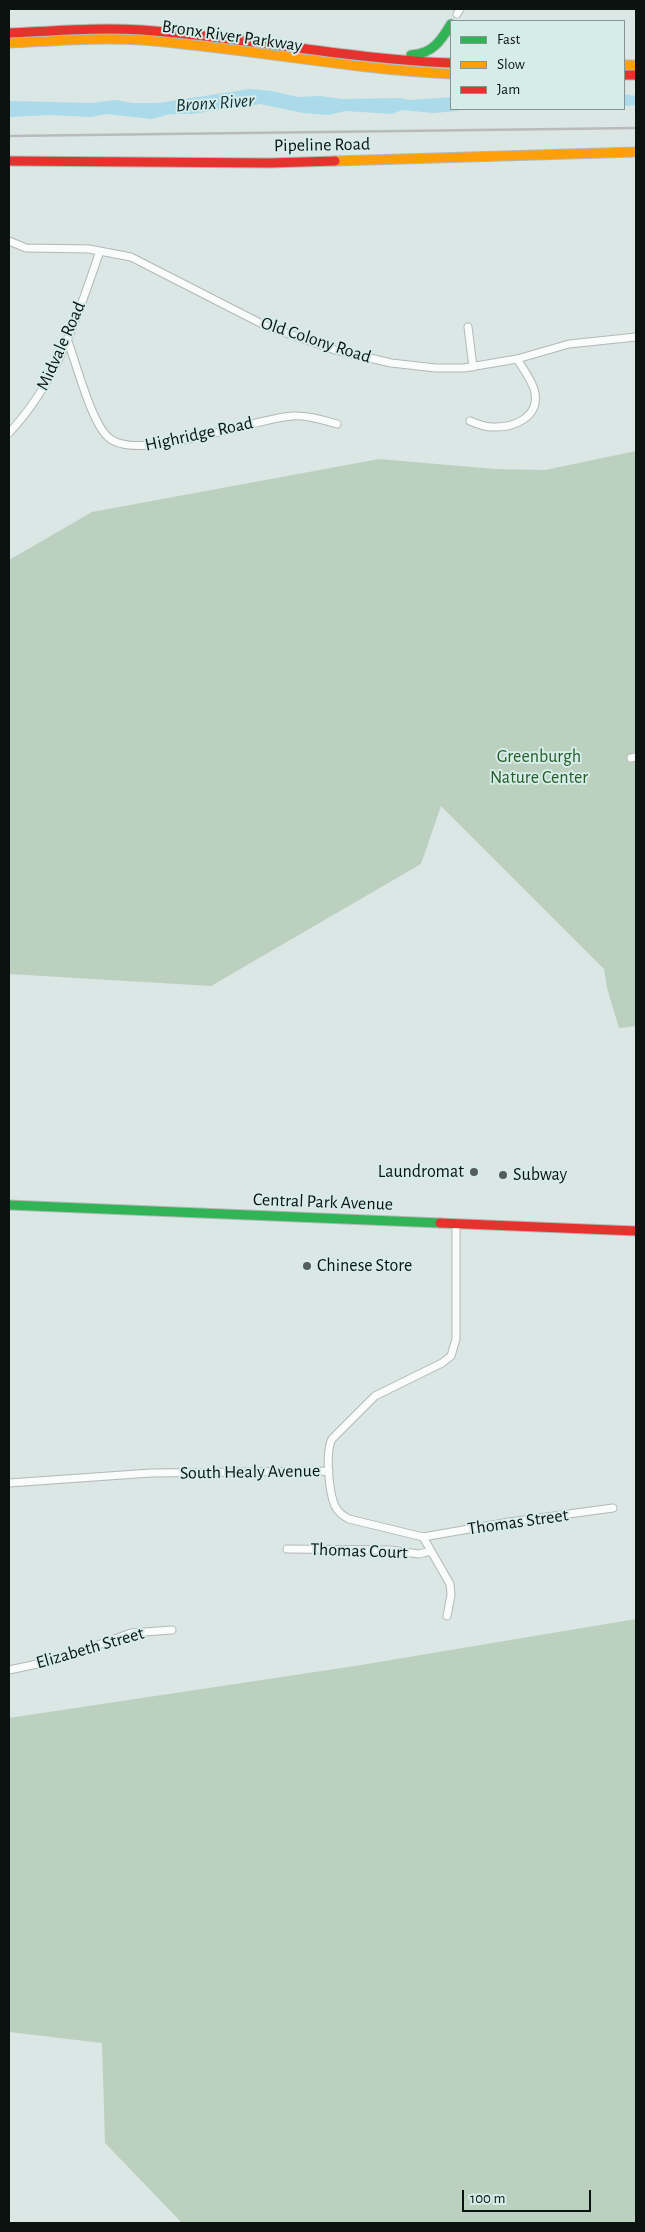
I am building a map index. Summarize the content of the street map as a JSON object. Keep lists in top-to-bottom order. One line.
{"streets":{"main road":["Bronx River Parkway","Pipeline Road","Central Park Avenue"],"street":["Old Colony Road","Midvale Road","Highridge Road","South Healy Avenue","Thomas Street","Thomas Court","Elizabeth Street"]},"crossings":[["Old Colony Road","Midvale Road"],["Midvale Road","Highridge Road"],["Central Park Avenue","South Healy Avenue"],["South Healy Avenue","Thomas Street"]],"water":["Bronx River"],"parks":["Greenburgh Nature Center"],"places":["Laundromat","Subway","Chinese Store"],"legend":["Fast","Slow","Jam"],"scale_bar":"100 m"}
